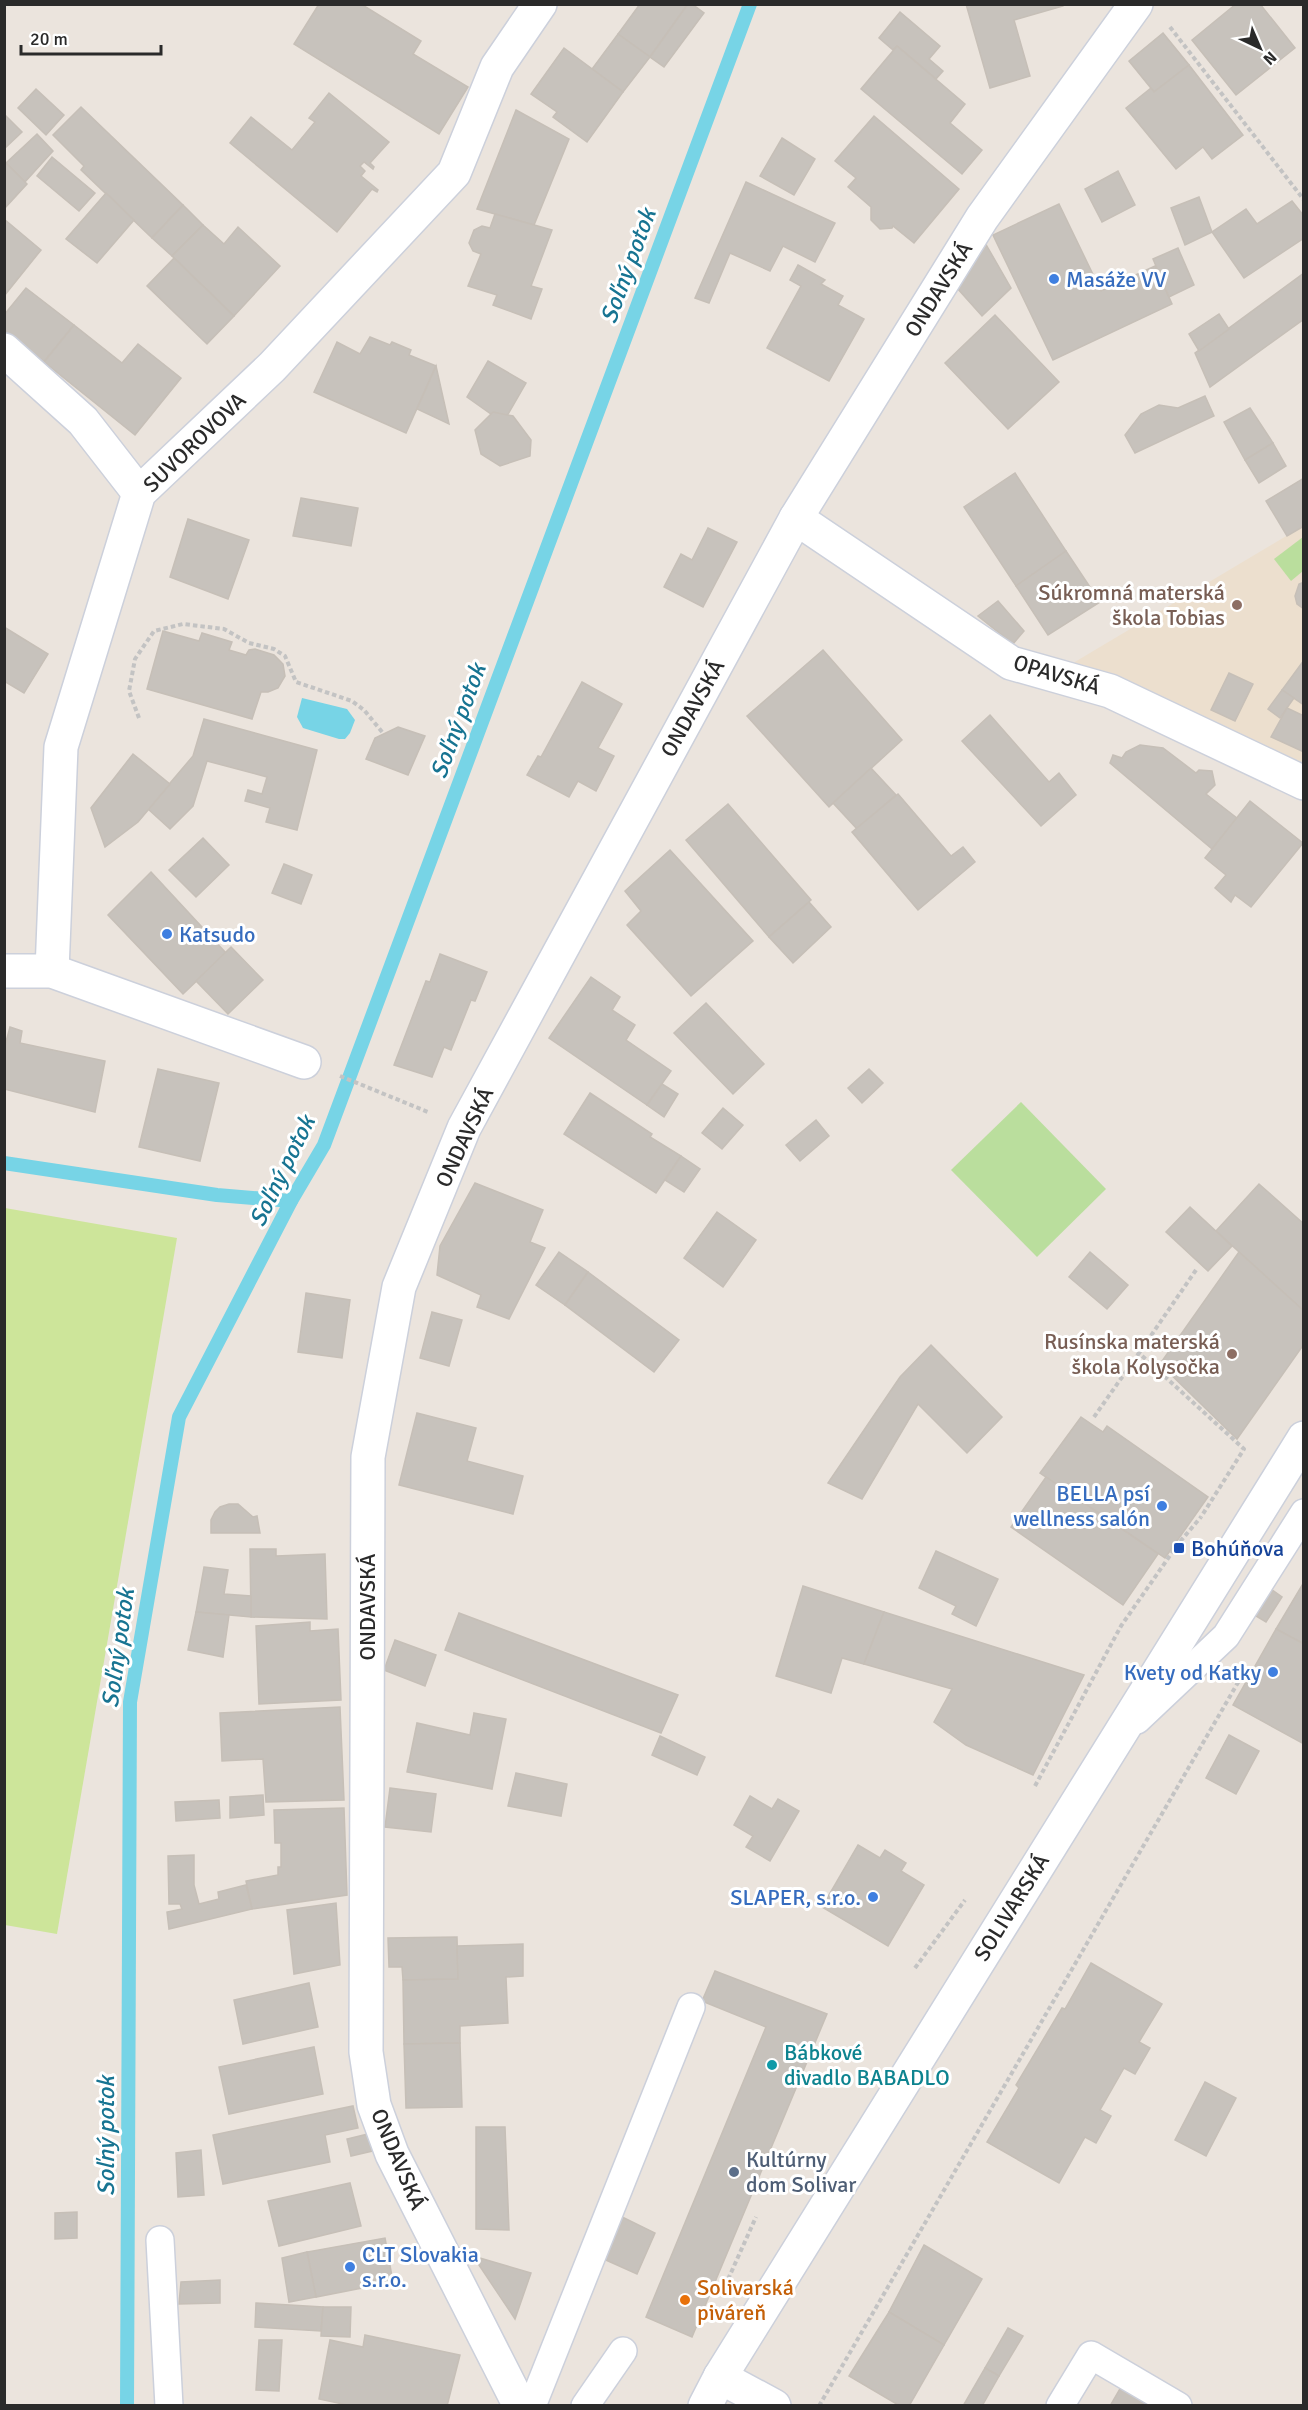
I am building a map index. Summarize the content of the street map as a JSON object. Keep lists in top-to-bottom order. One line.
{"streets":{"street":["ONDAVSKÁ","SUVOROVOVA","OPAVSKÁ","SOLIVARSKÁ"]},"crossings":[["ONDAVSKÁ","OPAVSKÁ"]],"water":["Soľný potok"],"places":{"other":["Masáže VV","Súkromná materská škola Tobias","Katsudo","Rusínska materská škola Kolysočka","BELLA psí wellness salón","Kvety od Katky","SLAPER, s.r.o.","Bábkové divadlo BABADLO","Kultúrny dom Solivar","CLT Slovakia s.r.o.","Solivarská piváreň"],"transit":["Bohúňova"]},"scale_bar":"20 m","north":"bottom right"}
